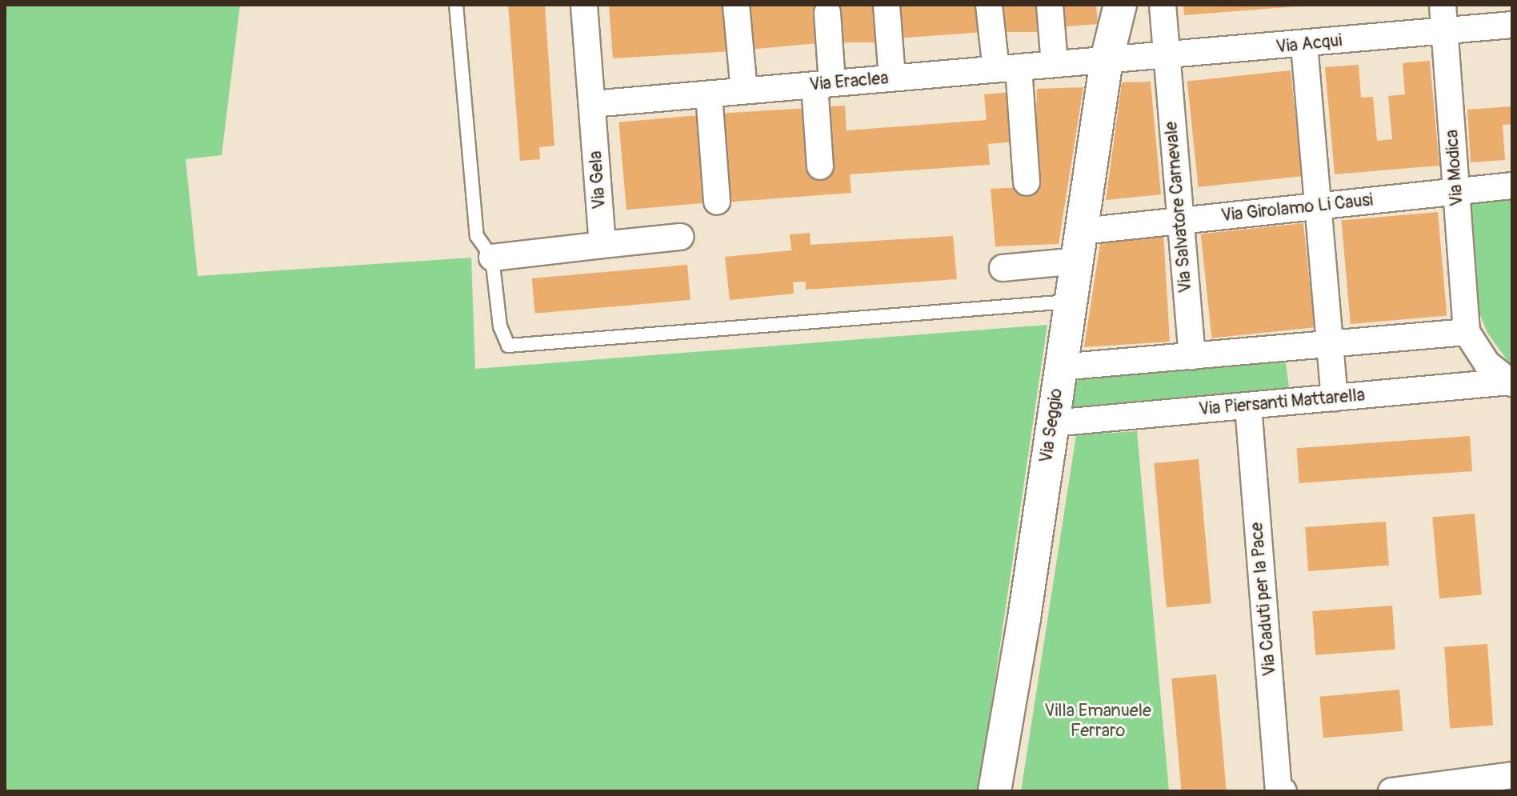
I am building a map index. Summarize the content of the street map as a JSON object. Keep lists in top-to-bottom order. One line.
{"streets":{"street":["Via Acqui","Via Eraclea","Via Modica","Via Gela","Via Salvatore Carnevale","Via Girolamo Li Causi","Via Piersanti Mattarella","Via Seggio","Via Caduti per la Pace"]},"crossings":[["Via Acqui","Via Eraclea"],["Via Acqui","Via Modica"],["Via Acqui","Via Salvatore Carnevale"],["Via Acqui","Via Seggio"],["Via Eraclea","Via Gela"],["Via Eraclea","Via Seggio"],["Via Modica","Via Girolamo Li Causi"],["Via Salvatore Carnevale","Via Girolamo Li Causi"],["Via Girolamo Li Causi","Via Seggio"],["Via Piersanti Mattarella","Via Seggio"],["Via Piersanti Mattarella","Via Caduti per la Pace"]],"parks":["Villa Emanuele Ferraro"]}
